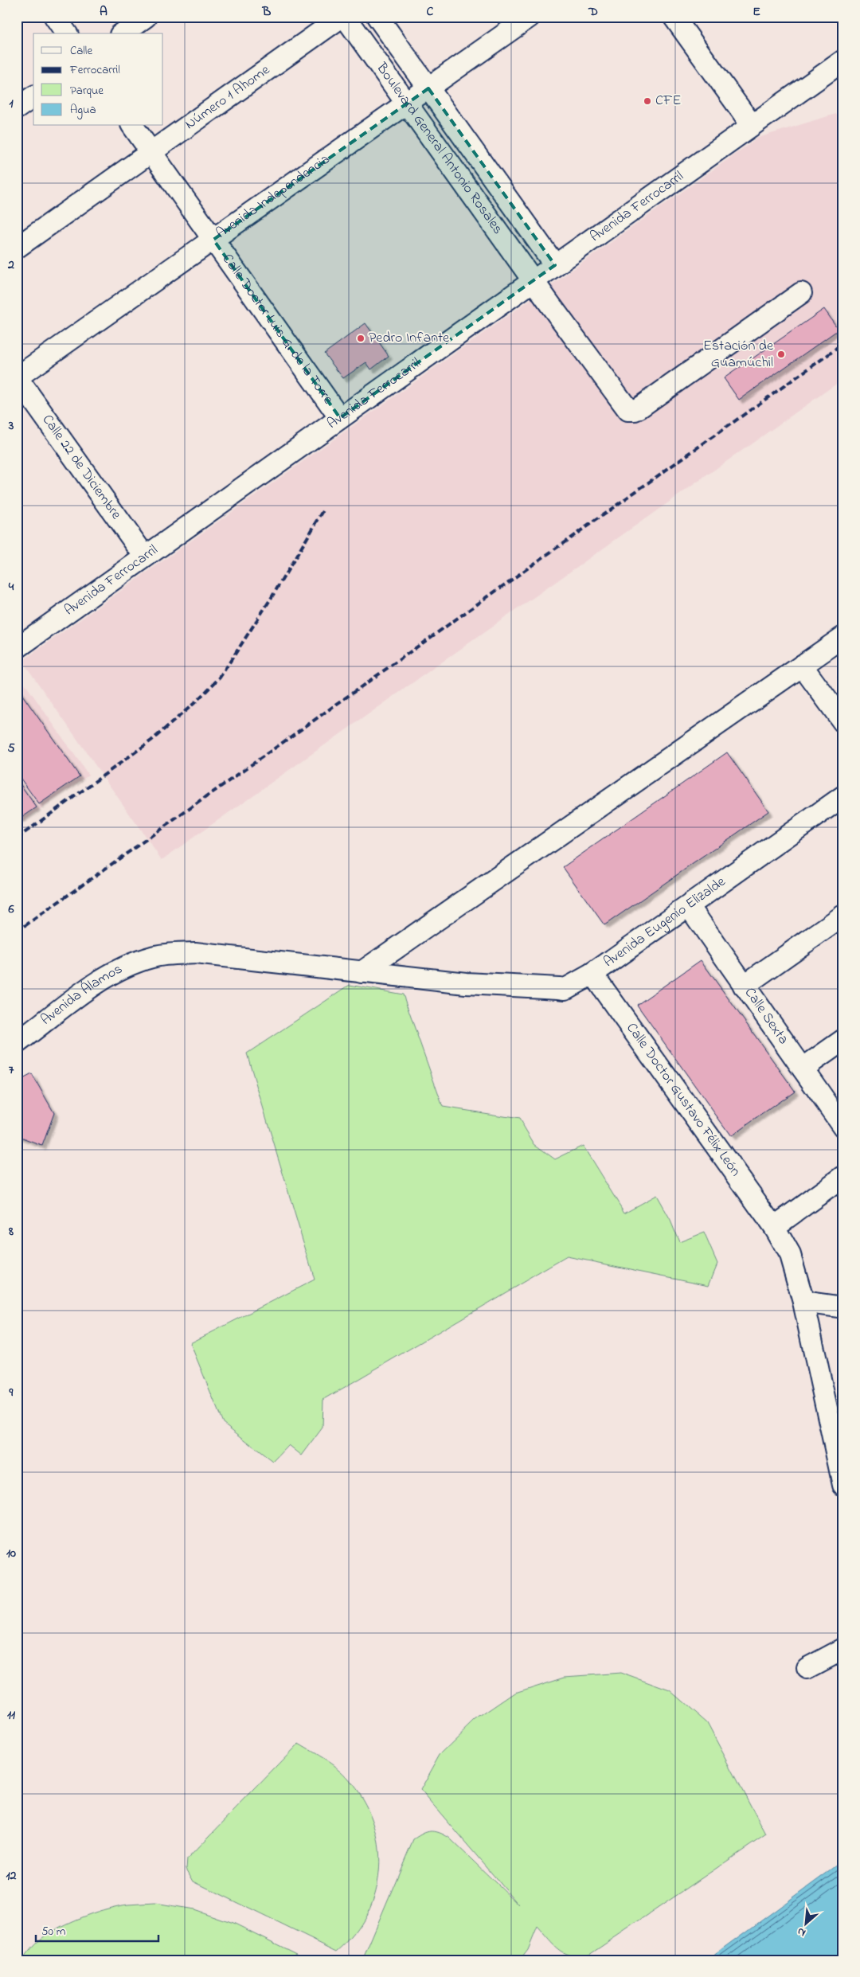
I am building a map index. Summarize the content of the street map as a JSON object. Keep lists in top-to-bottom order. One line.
{"streets":{"street":["Número 1 Ahome","Boulevard General Antonio Rosales","Avenida Independencia","Avenida Ferrocarril","Calle Doctor Luis G. de la Torre","Calle 22 de Diciembre","Avenida Eugenio Elizalde","Avenida Álamos","Calle Sexta","Calle Doctor Gustavo Félix León"]},"crossings":[["Número 1 Ahome","Boulevard General Antonio Rosales"],["Número 1 Ahome","Calle Doctor Luis G. de la Torre"],["Boulevard General Antonio Rosales","Avenida Independencia"],["Boulevard General Antonio Rosales","Avenida Ferrocarril"],["Avenida Independencia","Calle Doctor Luis G. de la Torre"],["Avenida Independencia","Calle 22 de Diciembre"],["Avenida Ferrocarril","Calle Doctor Luis G. de la Torre"],["Avenida Ferrocarril","Calle 22 de Diciembre"],["Avenida Eugenio Elizalde","Avenida Álamos"],["Avenida Eugenio Elizalde","Calle Sexta"],["Avenida Eugenio Elizalde","Calle Doctor Gustavo Félix León"]],"places":["CFE","Pedro Infante","Estación de Guamúchil"],"legend":["Calle","Ferrocarril","Parque","Agua"],"scale_bar":"50 m","north":"bottom left","grid":{"columns":["A","B","C","D","E"],"rows":["1","2","3","4","5","6","7","8","9","10","11","12"]}}
